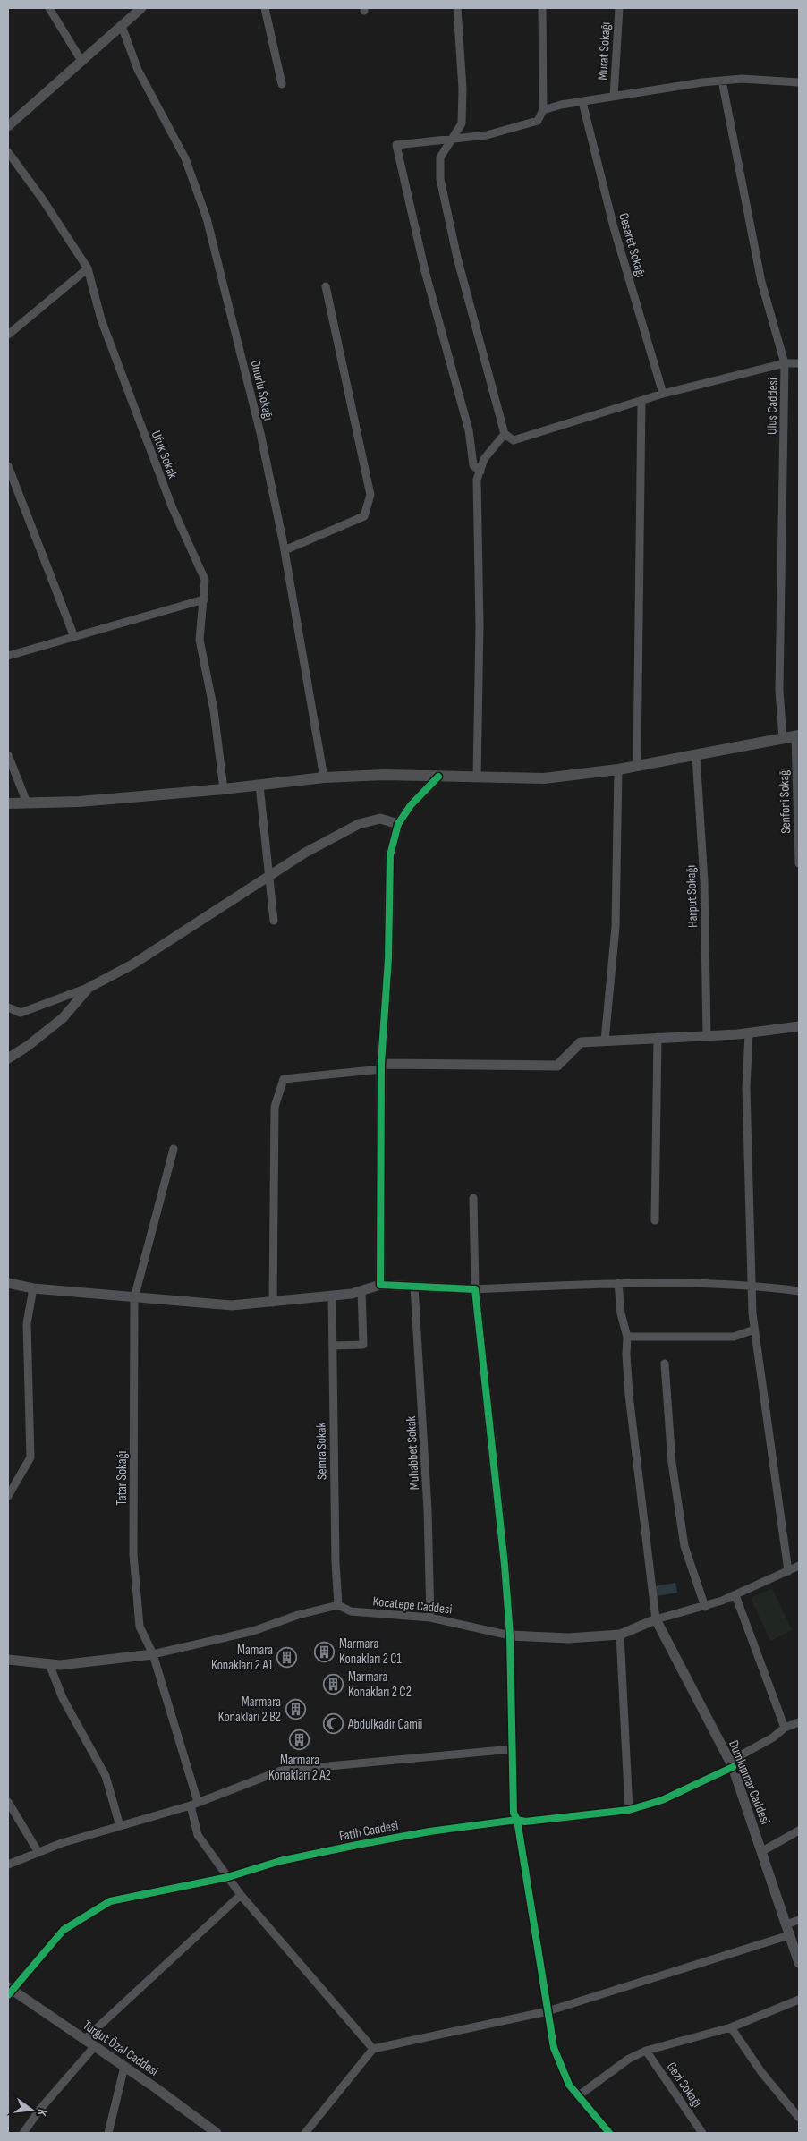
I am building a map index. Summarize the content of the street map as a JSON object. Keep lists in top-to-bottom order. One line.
{"streets":{"street":["Murat Sokağı","Cesaret Sokağı","Onurlu Sokağı","Ulus Caddesi","Ufuk Sokak","Senfoni Sokağı","Harput Sokağı","Semra Sokak","Muhabbet Sokak","Tatar Sokağı","Kocatepe Caddesi","Dumlupınar Caddesi","Fatih Caddesi","Turgut Özal Caddesi","Gezi Sokağı"]},"crossings":[["Semra Sokak","Kocatepe Caddesi"],["Muhabbet Sokak","Kocatepe Caddesi"],["Tatar Sokağı","Fatih Caddesi"],["Dumlupınar Caddesi","Fatih Caddesi"],["Fatih Caddesi","Turgut Özal Caddesi"]],"places":{"building":["Marmara Konakları 2 C1","Mamara Konakları 2 A1","Marmara Konakları 2 C2","Marmara Konakları 2 B2","Marmara Konakları 2 A2"],"mosque":["Abdulkadir Camii"]},"north":"right"}
